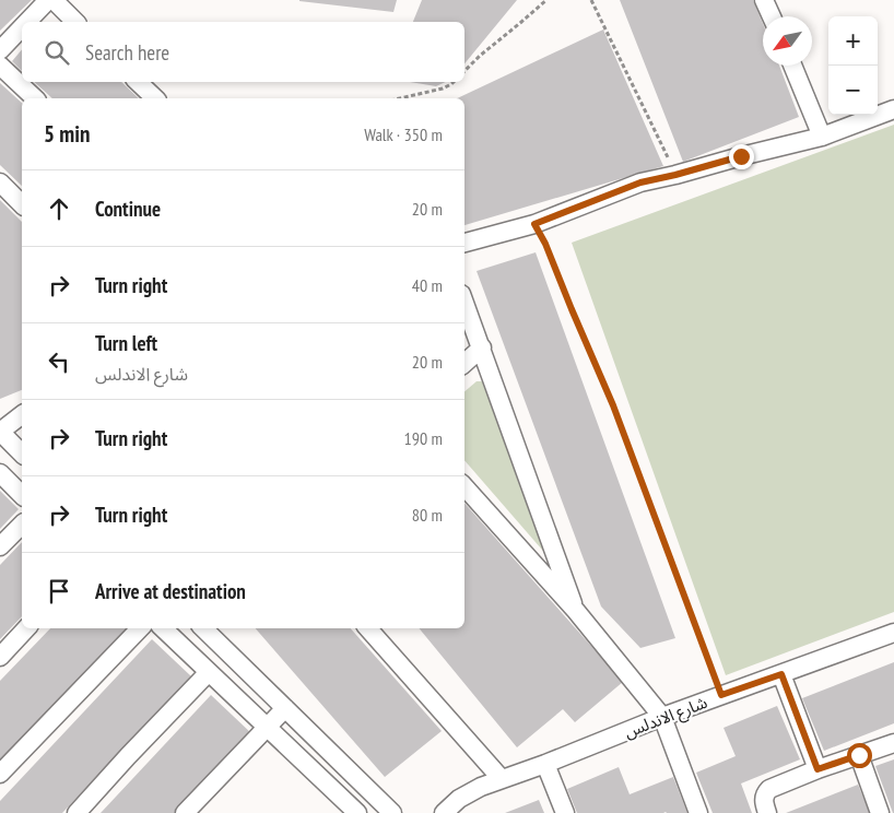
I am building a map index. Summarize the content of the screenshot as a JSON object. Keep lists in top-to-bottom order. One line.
{"streets":{"street":["شارع الاندلس"]},"north":"bottom left","page":{"map_buttons":["+","−"],"search":"Search here","heading":["5 min","Walk · 350 m"],"list":[["Continue","20 m"],["Turn right","40 m"],["Turn left","شارع الاندلس","20 m"],["Turn right","190 m"],["Turn right","80 m"],"Arrive at destination"]}}
